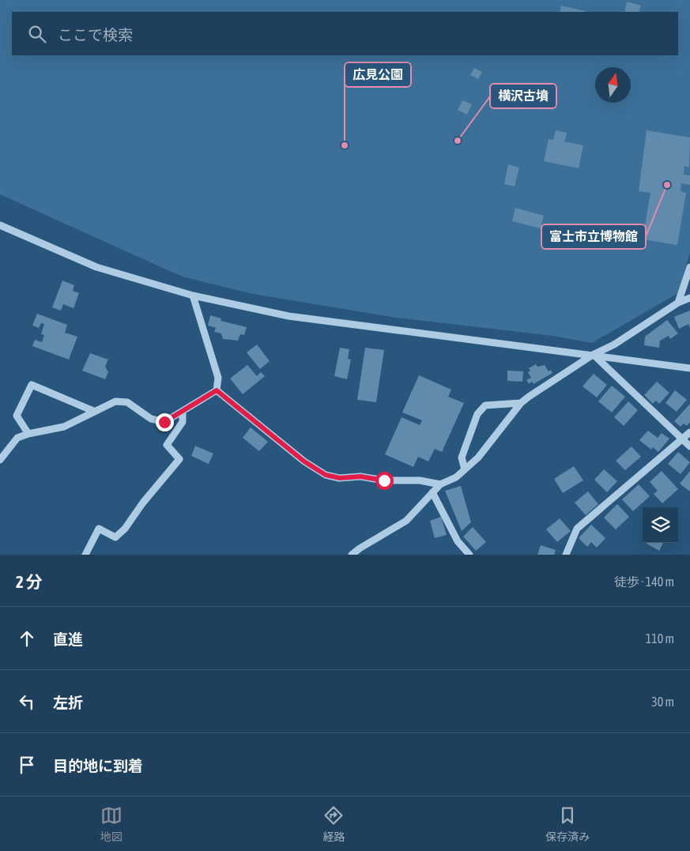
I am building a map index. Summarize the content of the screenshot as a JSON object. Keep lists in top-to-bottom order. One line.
{"places":["横沢古墳","広見公園","富士市立博物館"],"north":"top","page":{"search":"ここで検索","heading":["2 分","徒歩 · 140 m"],"list":[["直進","110 m"],["左折","30 m"],"目的地に到着"],"nav":["地図","経路","保存済み"]}}
